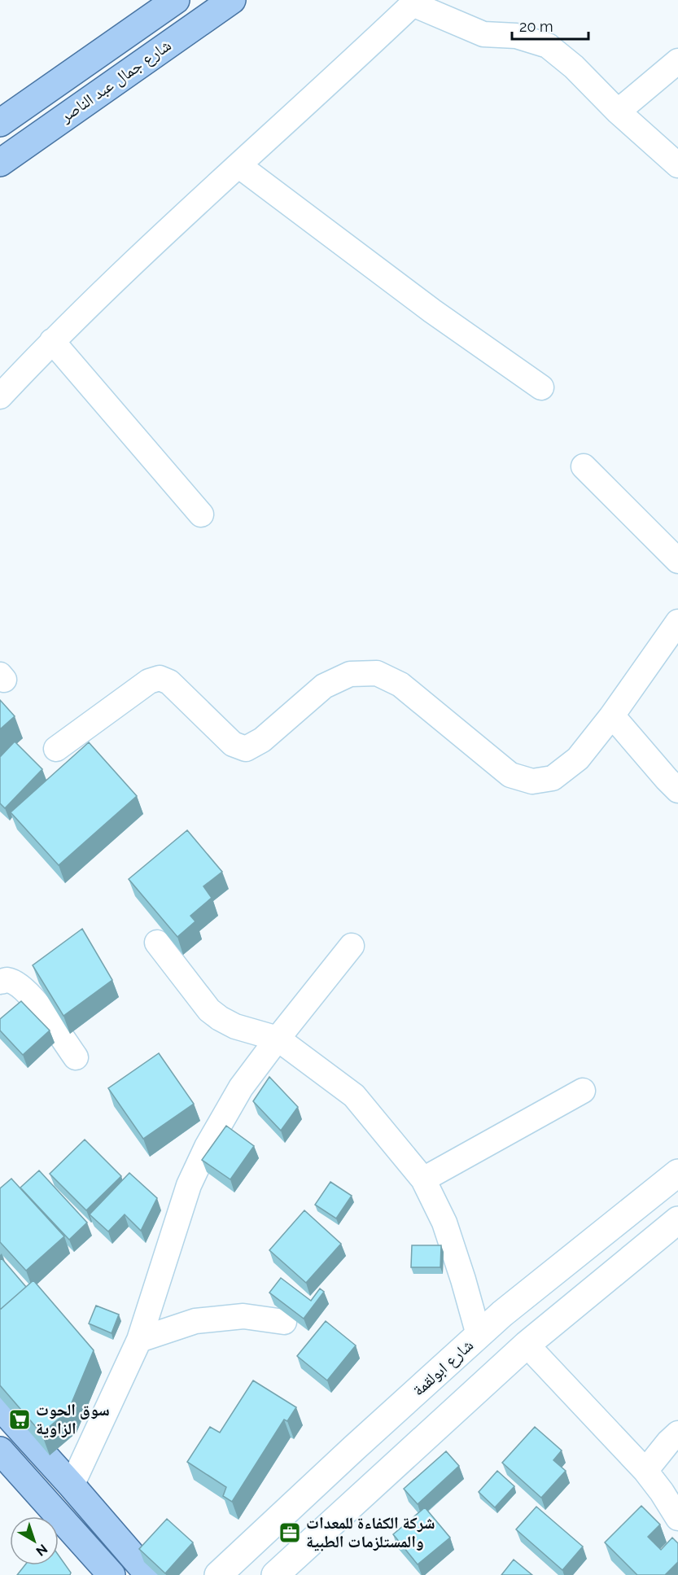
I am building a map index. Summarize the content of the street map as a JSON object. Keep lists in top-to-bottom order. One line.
{"streets":{"main road":["شارع جمال عبد الناصر"],"street":["شارع ابولقمة"]},"places":{"supermarket":["سوق الحوت الزاوية"],"office":["شركة الكفاءة للمعدات والمستلزمات الطبية"]},"scale_bar":"20 m","north":"bottom right"}
